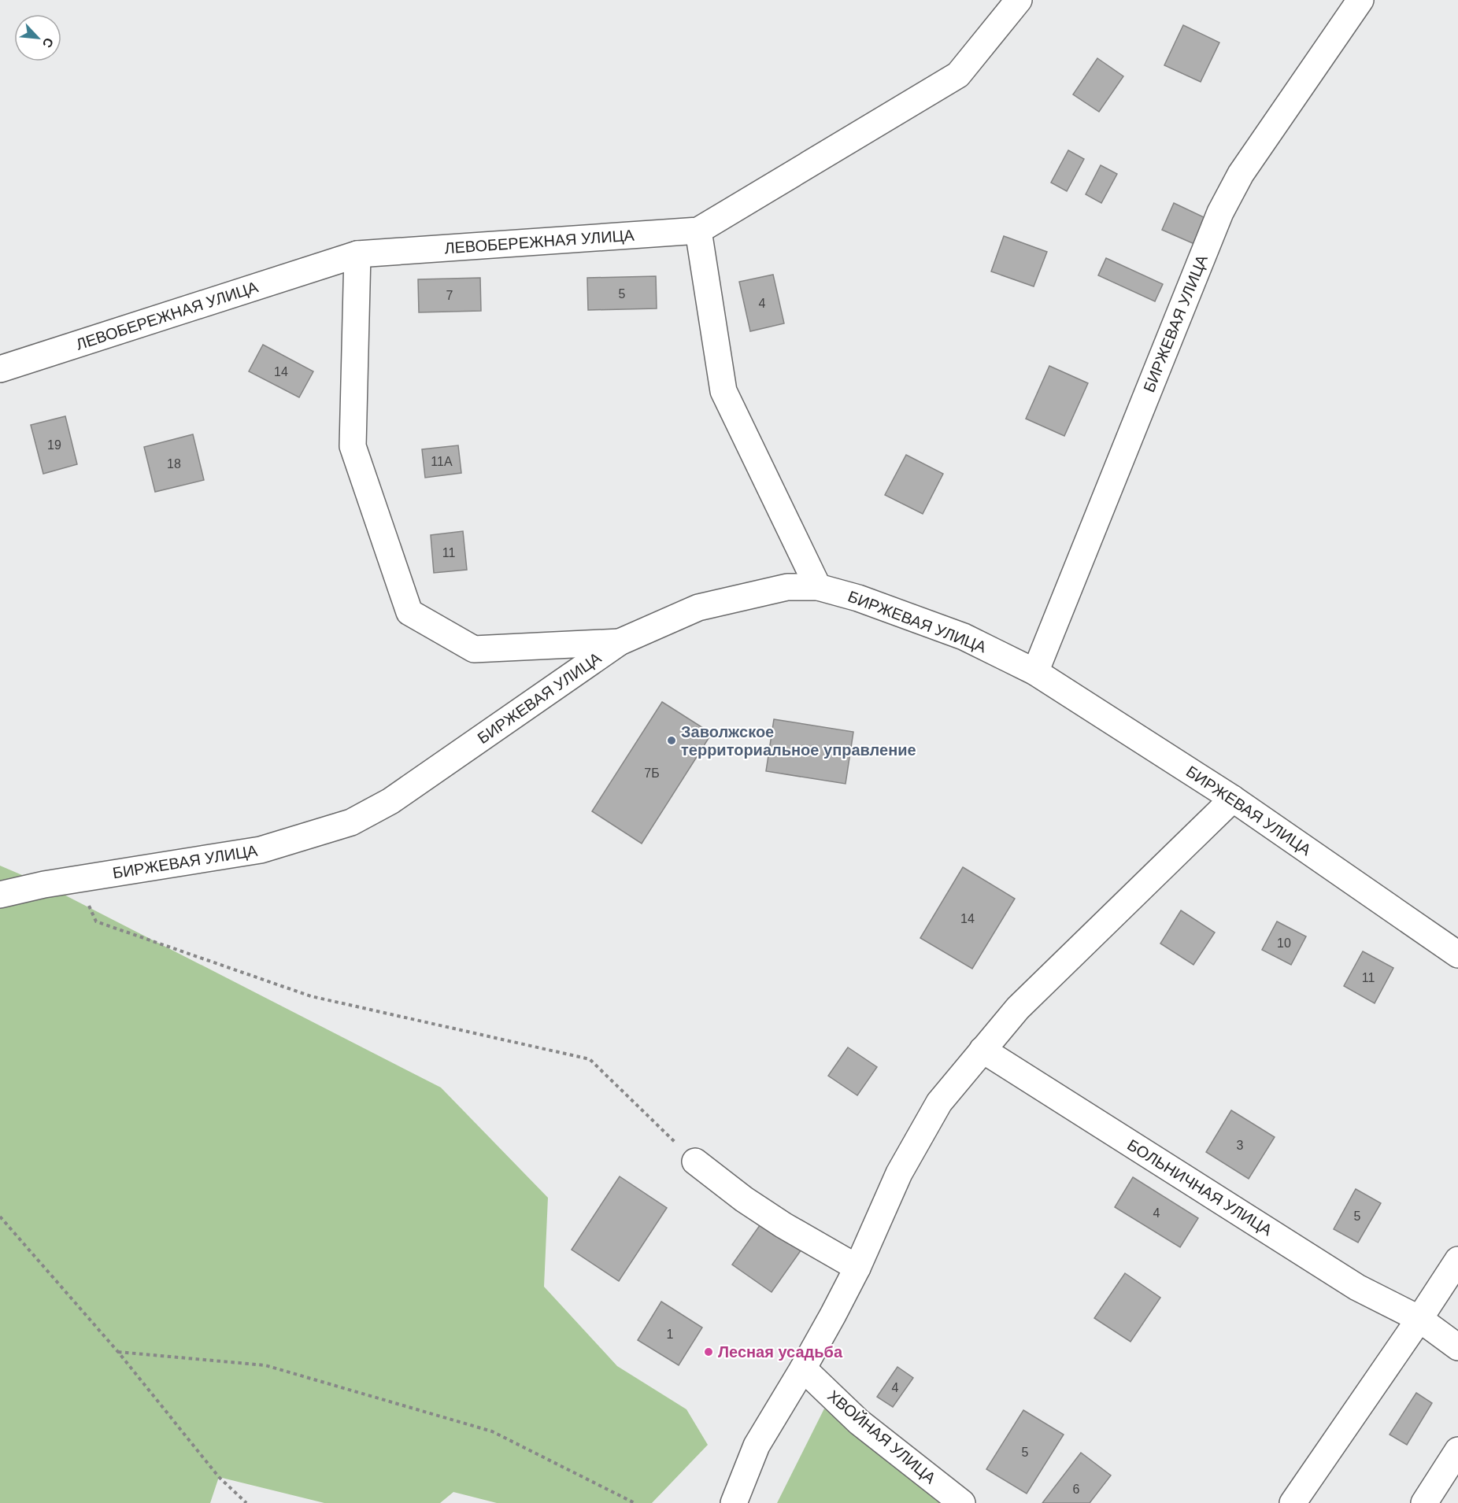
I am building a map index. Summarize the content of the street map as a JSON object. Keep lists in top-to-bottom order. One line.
{"streets":{"street":["ЛЕВОБЕРЕЖНАЯ УЛИЦА","БИРЖЕВАЯ УЛИЦА","БОЛЬНИЧНАЯ УЛИЦА","ХВОЙНАЯ УЛИЦА"]},"places":["Заволжское территориальное управление","Лесная усадьба"],"house_numbers":["5","7","4","14","19","11А","18","11","7Б","14","10","11","3","4","5","1","4","5","6"],"north":"bottom right"}
